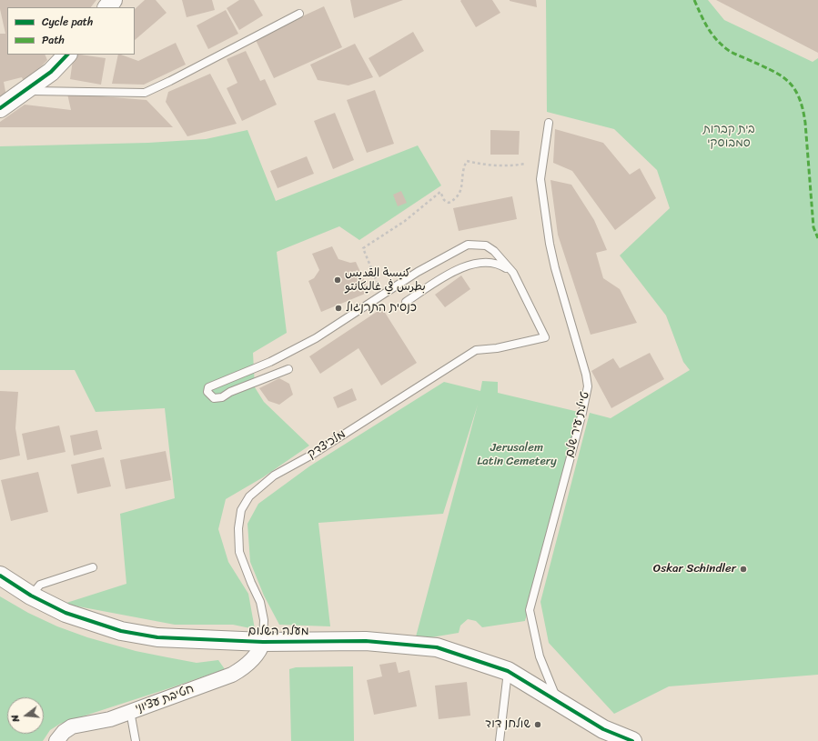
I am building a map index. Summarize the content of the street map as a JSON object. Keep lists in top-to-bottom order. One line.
{"streets":{"street":["מעלה השלום","חטיבת עציוני"],"lane":["טיילת עיר שלם","מלכיצדק"]},"crossings":[["טיילת עיר שלם","מעלה השלום"],["מלכיצדק","מעלה השלום"],["מלכיצדק","חטיבת עציוני"],["מעלה השלום","חטיבת עציוני"]],"parks":["בית קברות סמבוסקי","Jerusalem Latin Cemetery"],"places":["كنيسة القديس بطرس في غاليكانتو","כנסית התרנגול","Oskar Schindler","שולחן דוד"],"legend":["Cycle path","Path"],"north":"left"}
